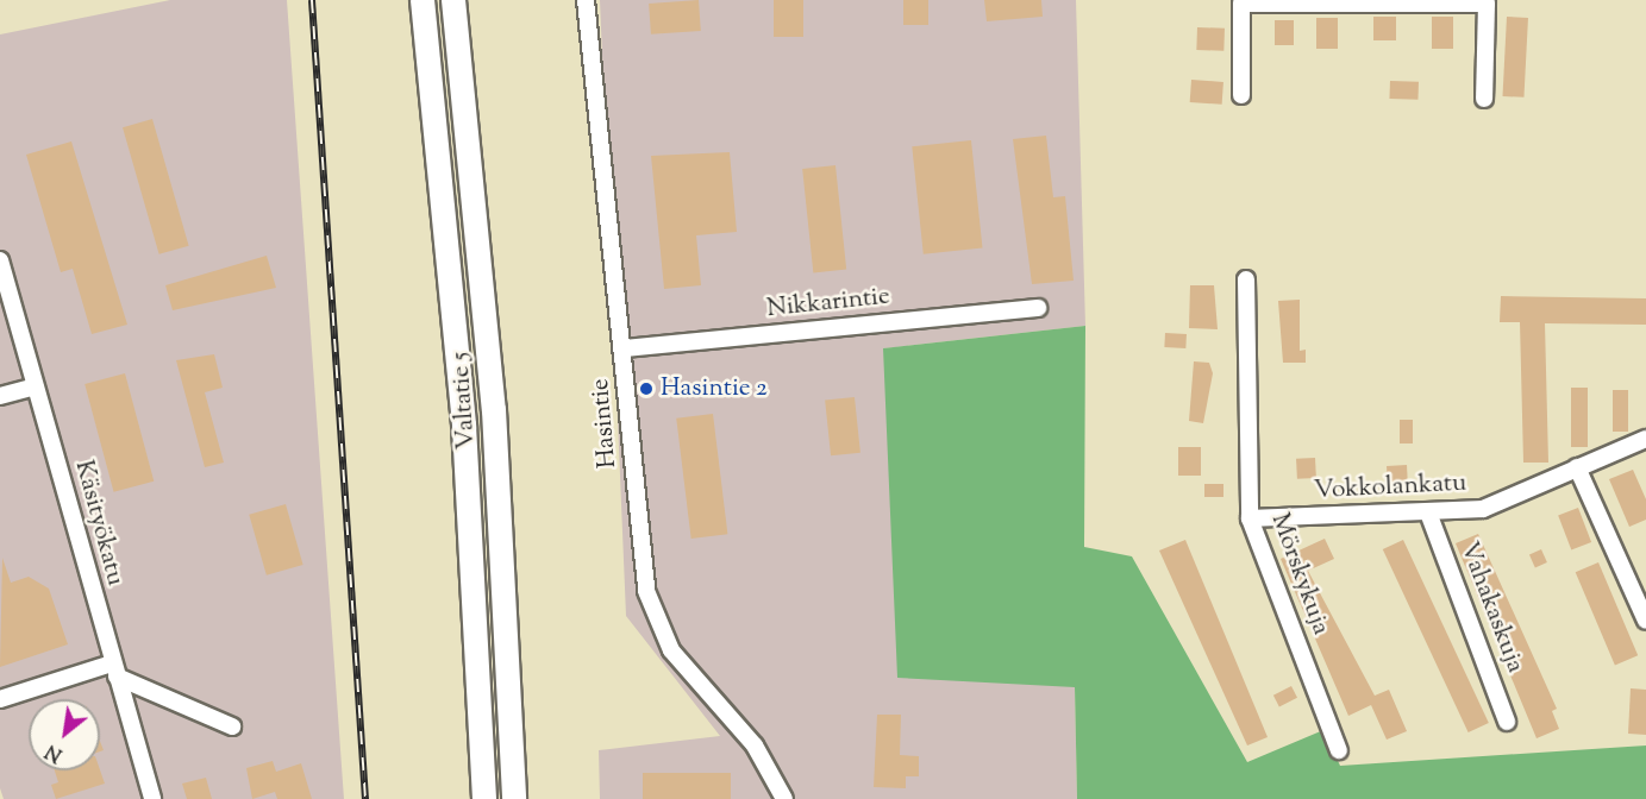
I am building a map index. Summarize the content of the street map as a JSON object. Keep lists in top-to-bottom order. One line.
{"streets":{"highway":["Valtatie 5"],"street":["Nikkarintie","Hasintie","Vokkolankatu","Käsityökatu","Mörskykuja","Vahakaskuja"]},"crossings":[["Nikkarintie","Hasintie"],["Vokkolankatu","Mörskykuja"],["Vokkolankatu","Vahakaskuja"]],"places":["Hasintie 2"],"north":"bottom left"}
